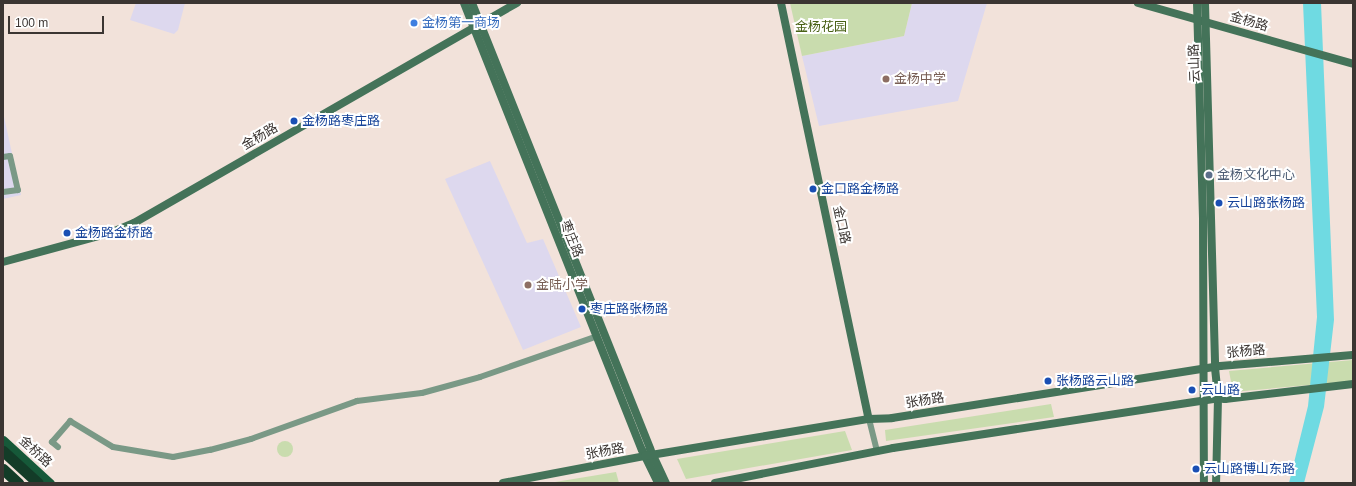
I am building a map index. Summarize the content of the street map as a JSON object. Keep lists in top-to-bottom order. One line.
{"streets":{"main road":["金杨路","云山路","金口路","枣庄路","张杨路","金桥路"]},"crossings":[["金杨路","云山路"],["金杨路","枣庄路"],["云山路","张杨路"],["金口路","张杨路"],["枣庄路","张杨路"]],"parks":["金杨花园"],"places":["金杨第一商场","金杨中学","金杨路枣庄路","金杨文化中心","金口路金杨路","云山路张杨路","金杨路金桥路","金陆小学","枣庄路张杨路","张杨路云山路","云山路","云山路博山东路"],"scale_bar":"100 m"}
